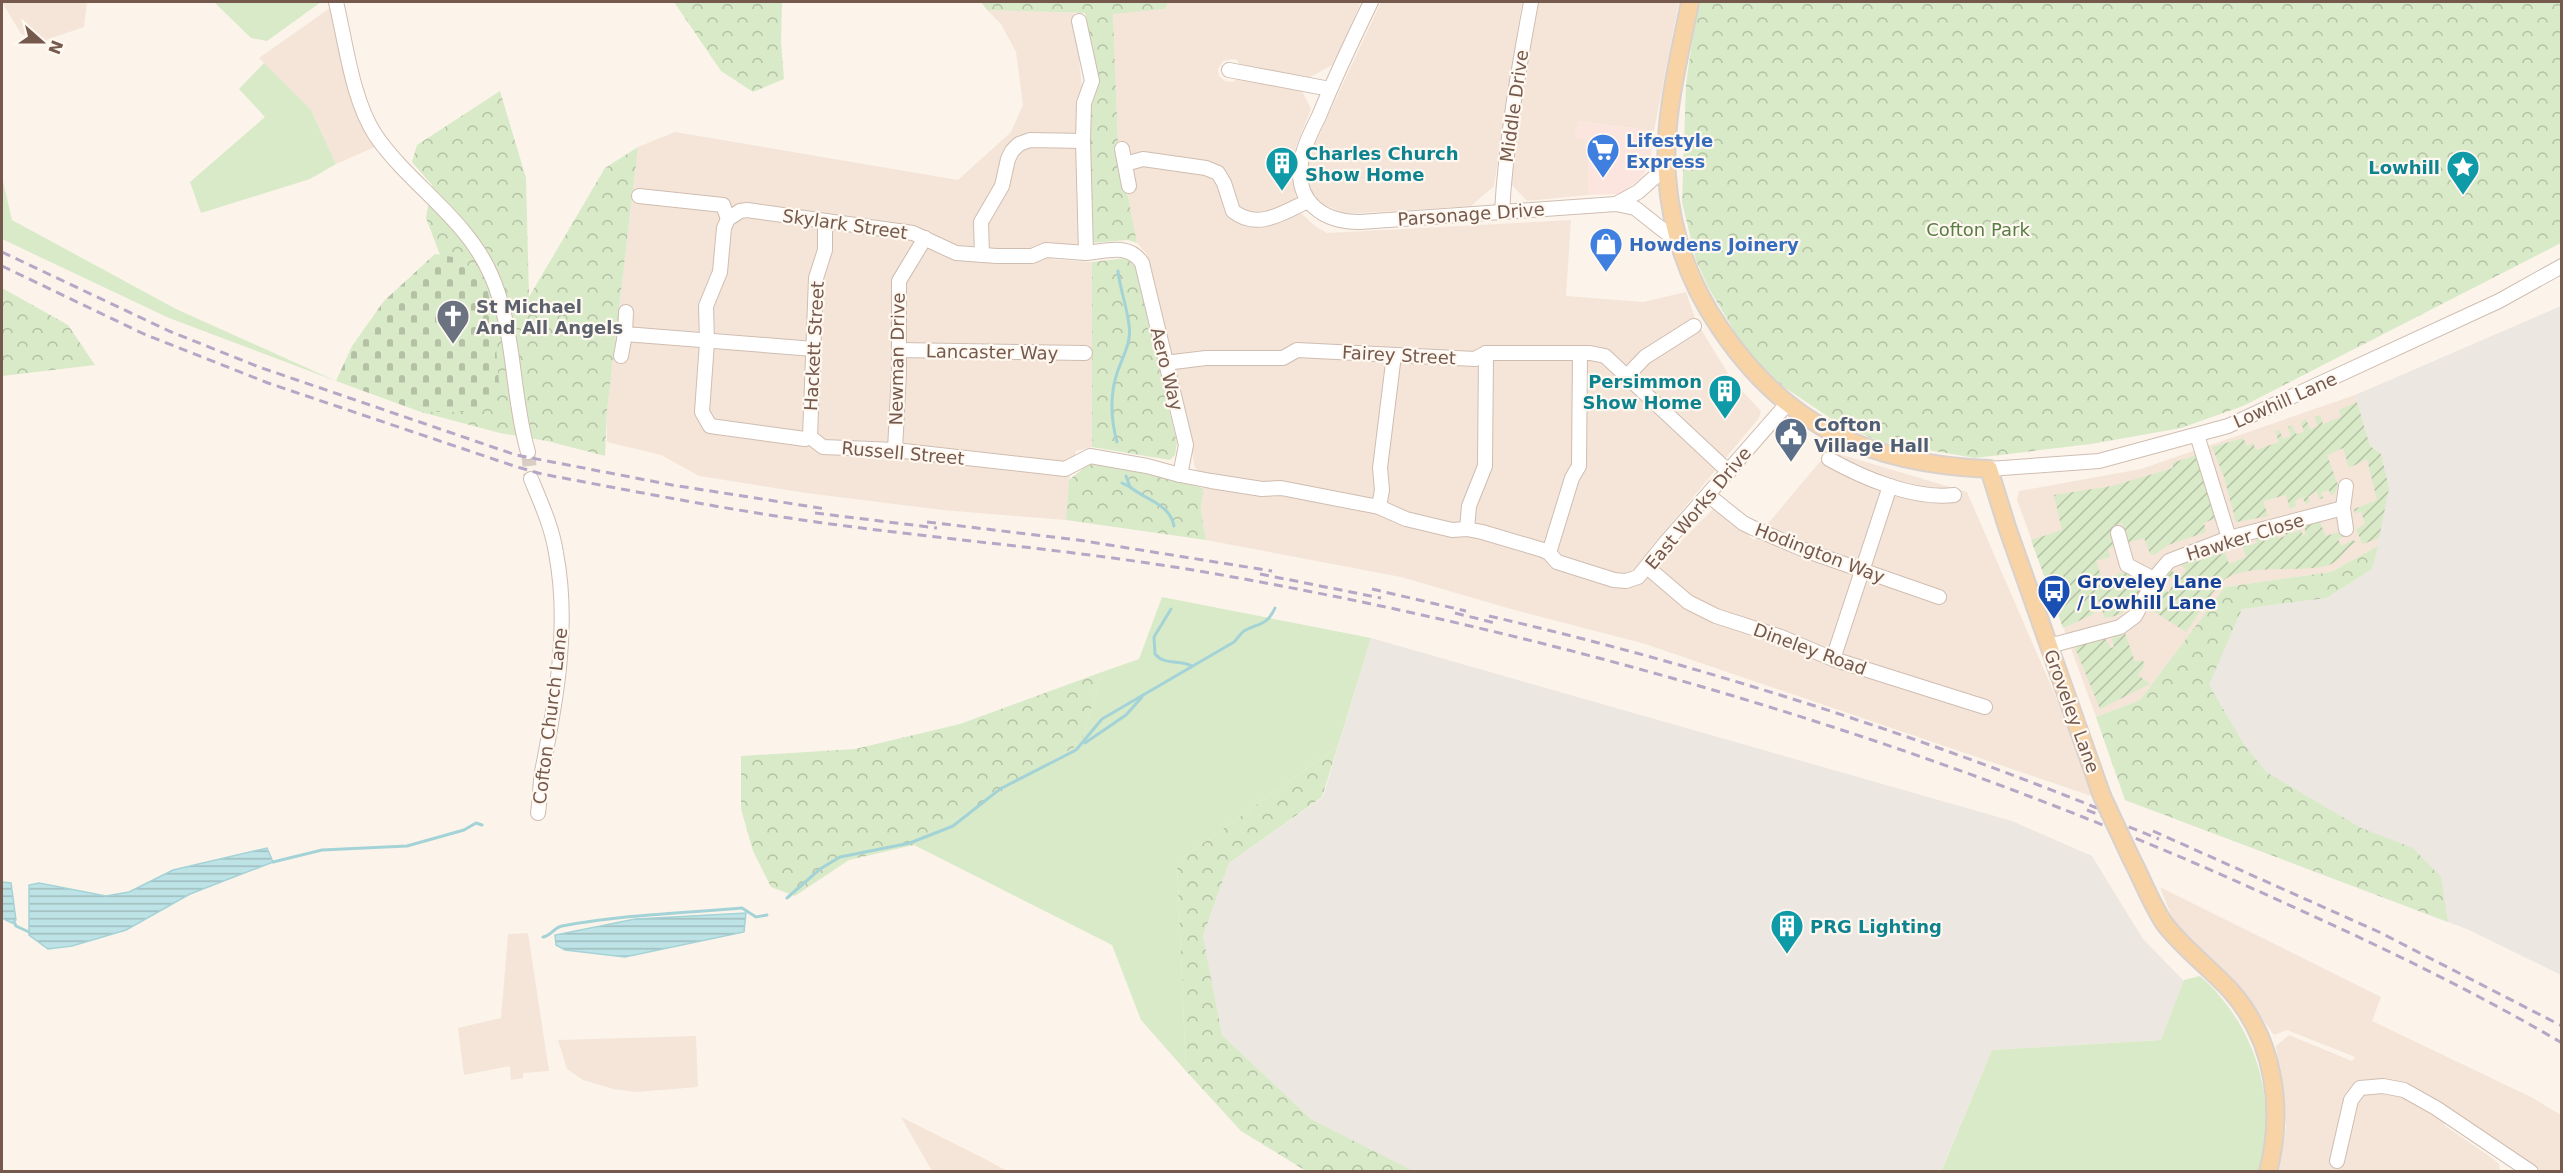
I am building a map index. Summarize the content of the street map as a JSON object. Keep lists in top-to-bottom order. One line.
{"streets":{"main road":["Groveley Lane"],"street":["Middle Drive","Parsonage Drive","Skylark Street","Hackett Street","Lancaster Way","Fairey Street","Newman Drive","Aero Way","Lowhill Lane","Russell Street","East Works Drive","Hawker Close","Hodington Way","Dineley Road","Cofton Church Lane"]},"crossings":[["Middle Drive","Parsonage Drive"],["Skylark Street","Hackett Street"],["Skylark Street","Newman Drive"],["Skylark Street","Aero Way"],["Hackett Street","Russell Street"],["Lancaster Way","Newman Drive"],["Fairey Street","Aero Way"],["Fairey Street","East Works Drive"],["Newman Drive","Russell Street"],["Aero Way","Russell Street"],["Aero Way","East Works Drive"],["Lowhill Lane","Groveley Lane"],["Russell Street","East Works Drive"],["East Works Drive","Hodington Way"],["East Works Drive","Dineley Road"],["Hawker Close","Groveley Lane"]],"parks":["Cofton Park"],"places":{"supermarket":["Lifestyle Express"],"building":["Charles Church Show Home","Persimmon Show Home","PRG Lighting"],"place":["Lowhill"],"shop":["Howdens Joinery"],"church":["St Michael And All Angels"],"public building":["Cofton Village Hall"],"bus stop":["Groveley Lane / Lowhill Lane"]},"north":"right"}
